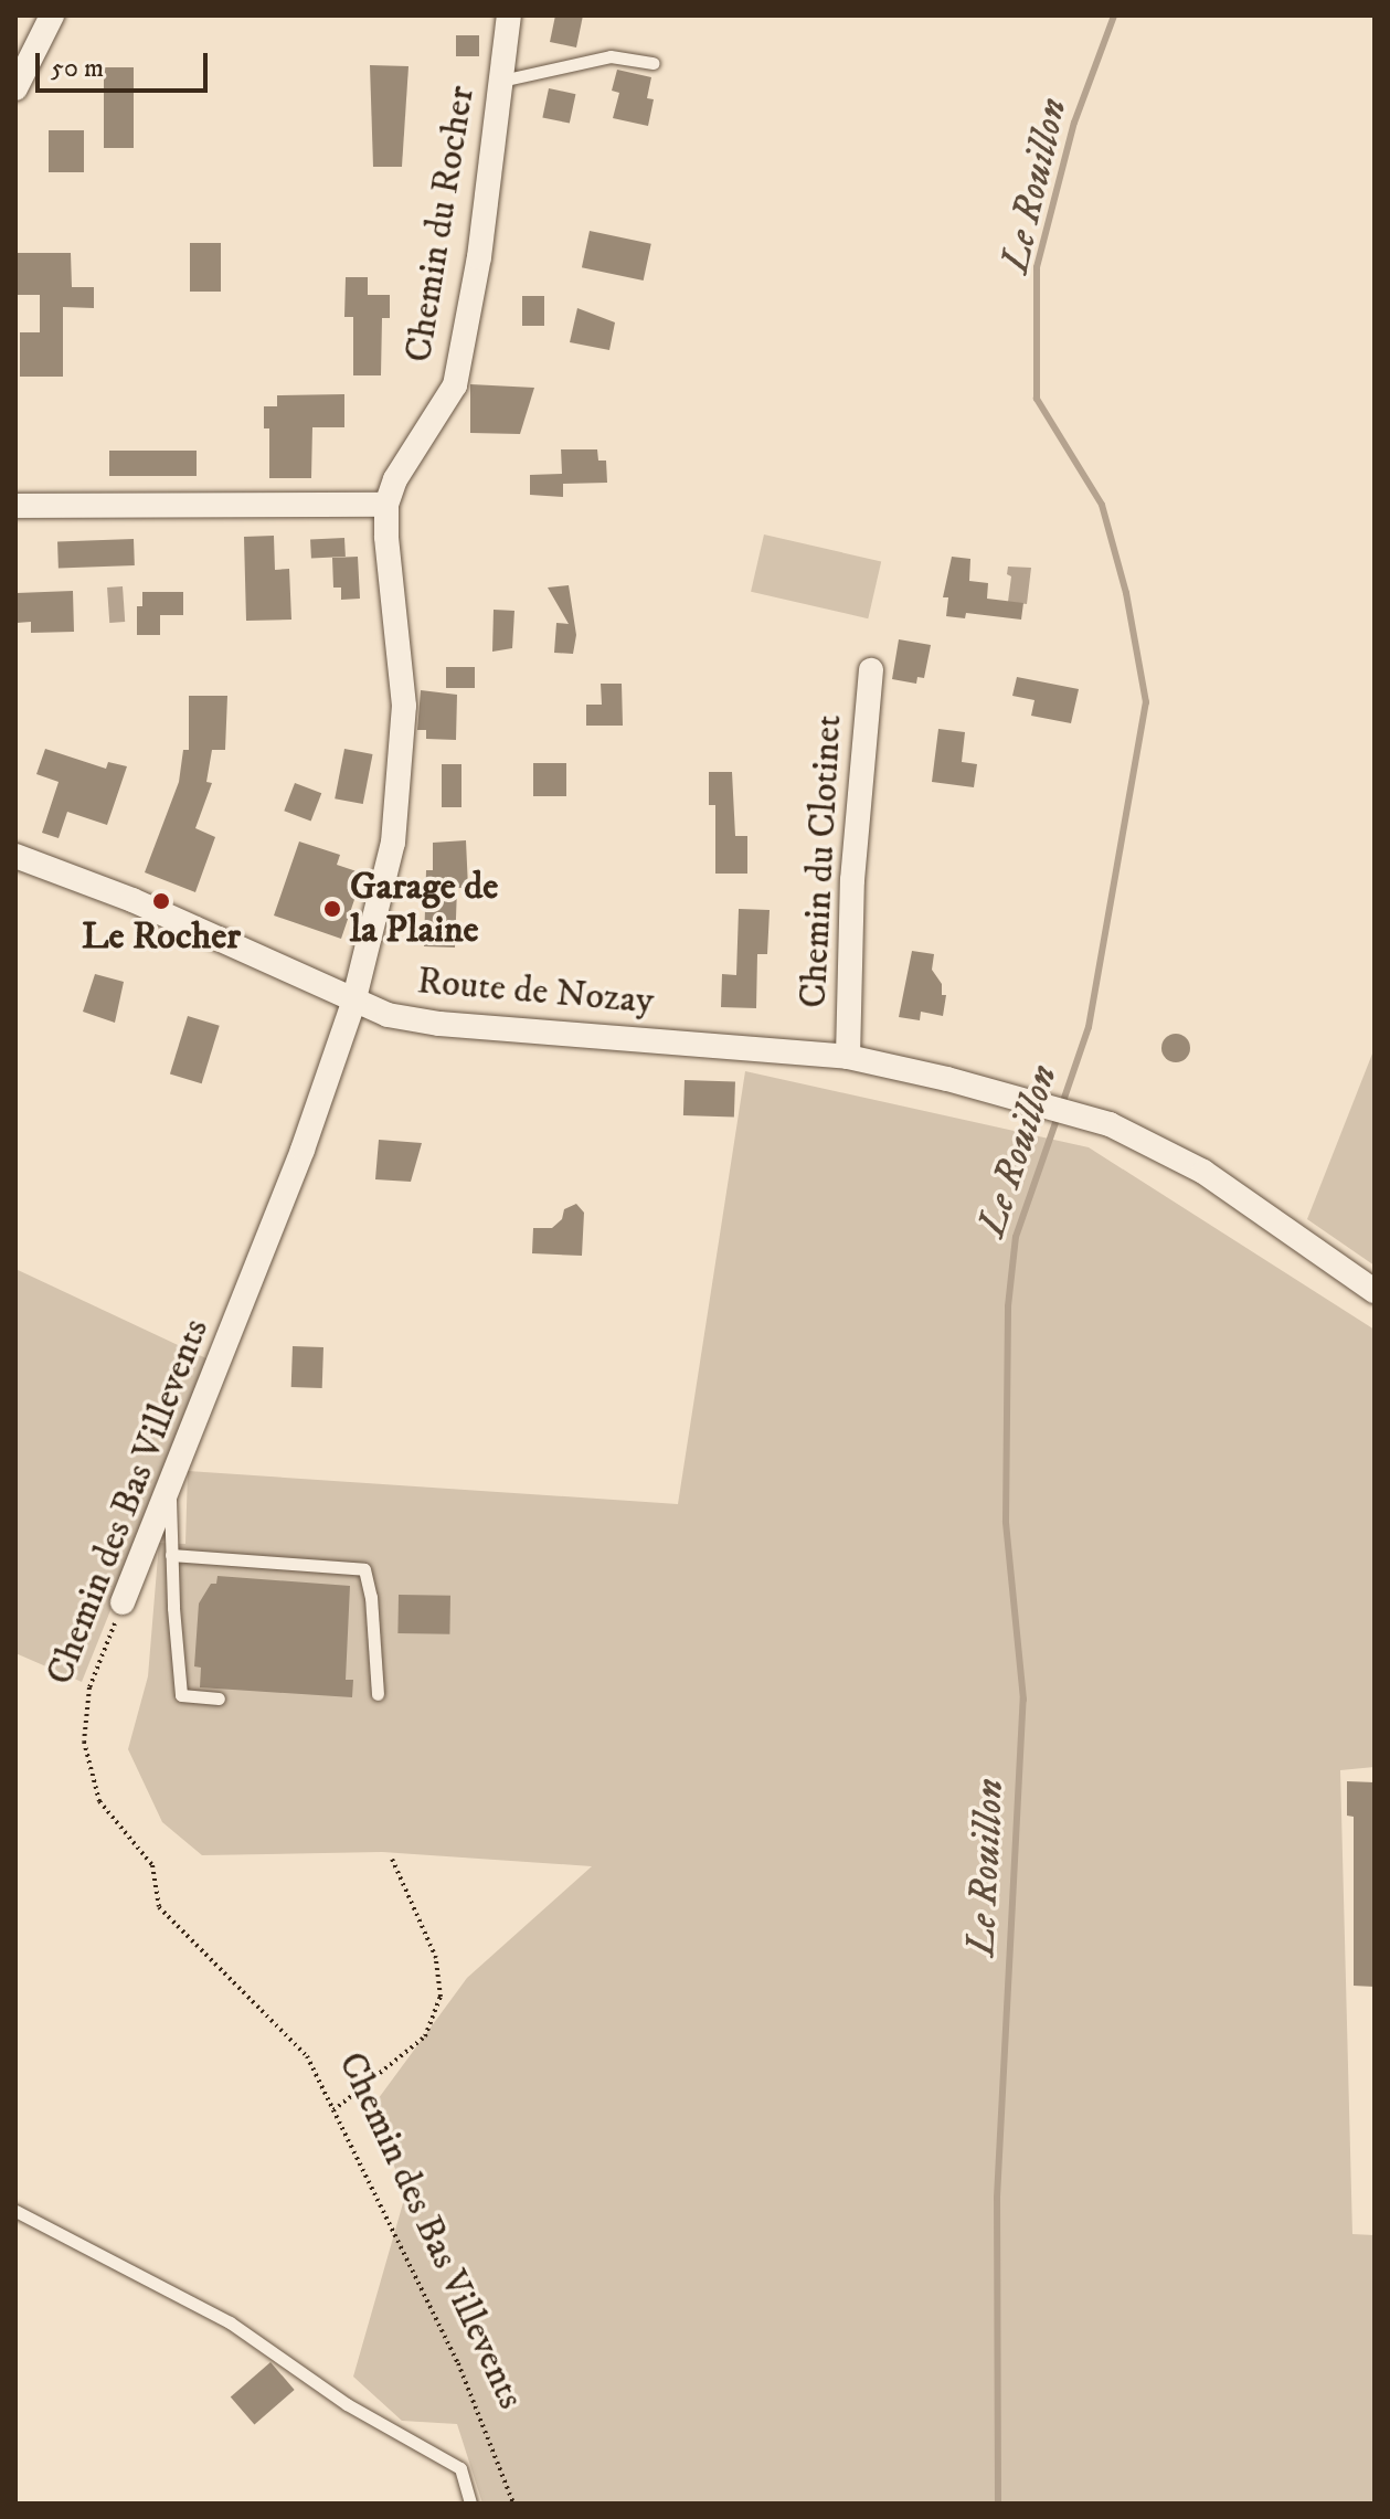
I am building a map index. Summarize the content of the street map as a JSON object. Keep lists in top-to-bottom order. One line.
{"streets":{"street":["Chemin du Rocher","Chemin du Clotinet","Route de Nozay","Chemin des Bas Villevents"]},"crossings":[["Chemin du Rocher","Route de Nozay"],["Chemin du Rocher","Chemin des Bas Villevents"],["Chemin du Clotinet","Route de Nozay"],["Route de Nozay","Chemin des Bas Villevents"]],"water":["Le Rouillon"],"places":["Le Rocher","Garage de la Plaine"],"scale_bar":"50 m"}
